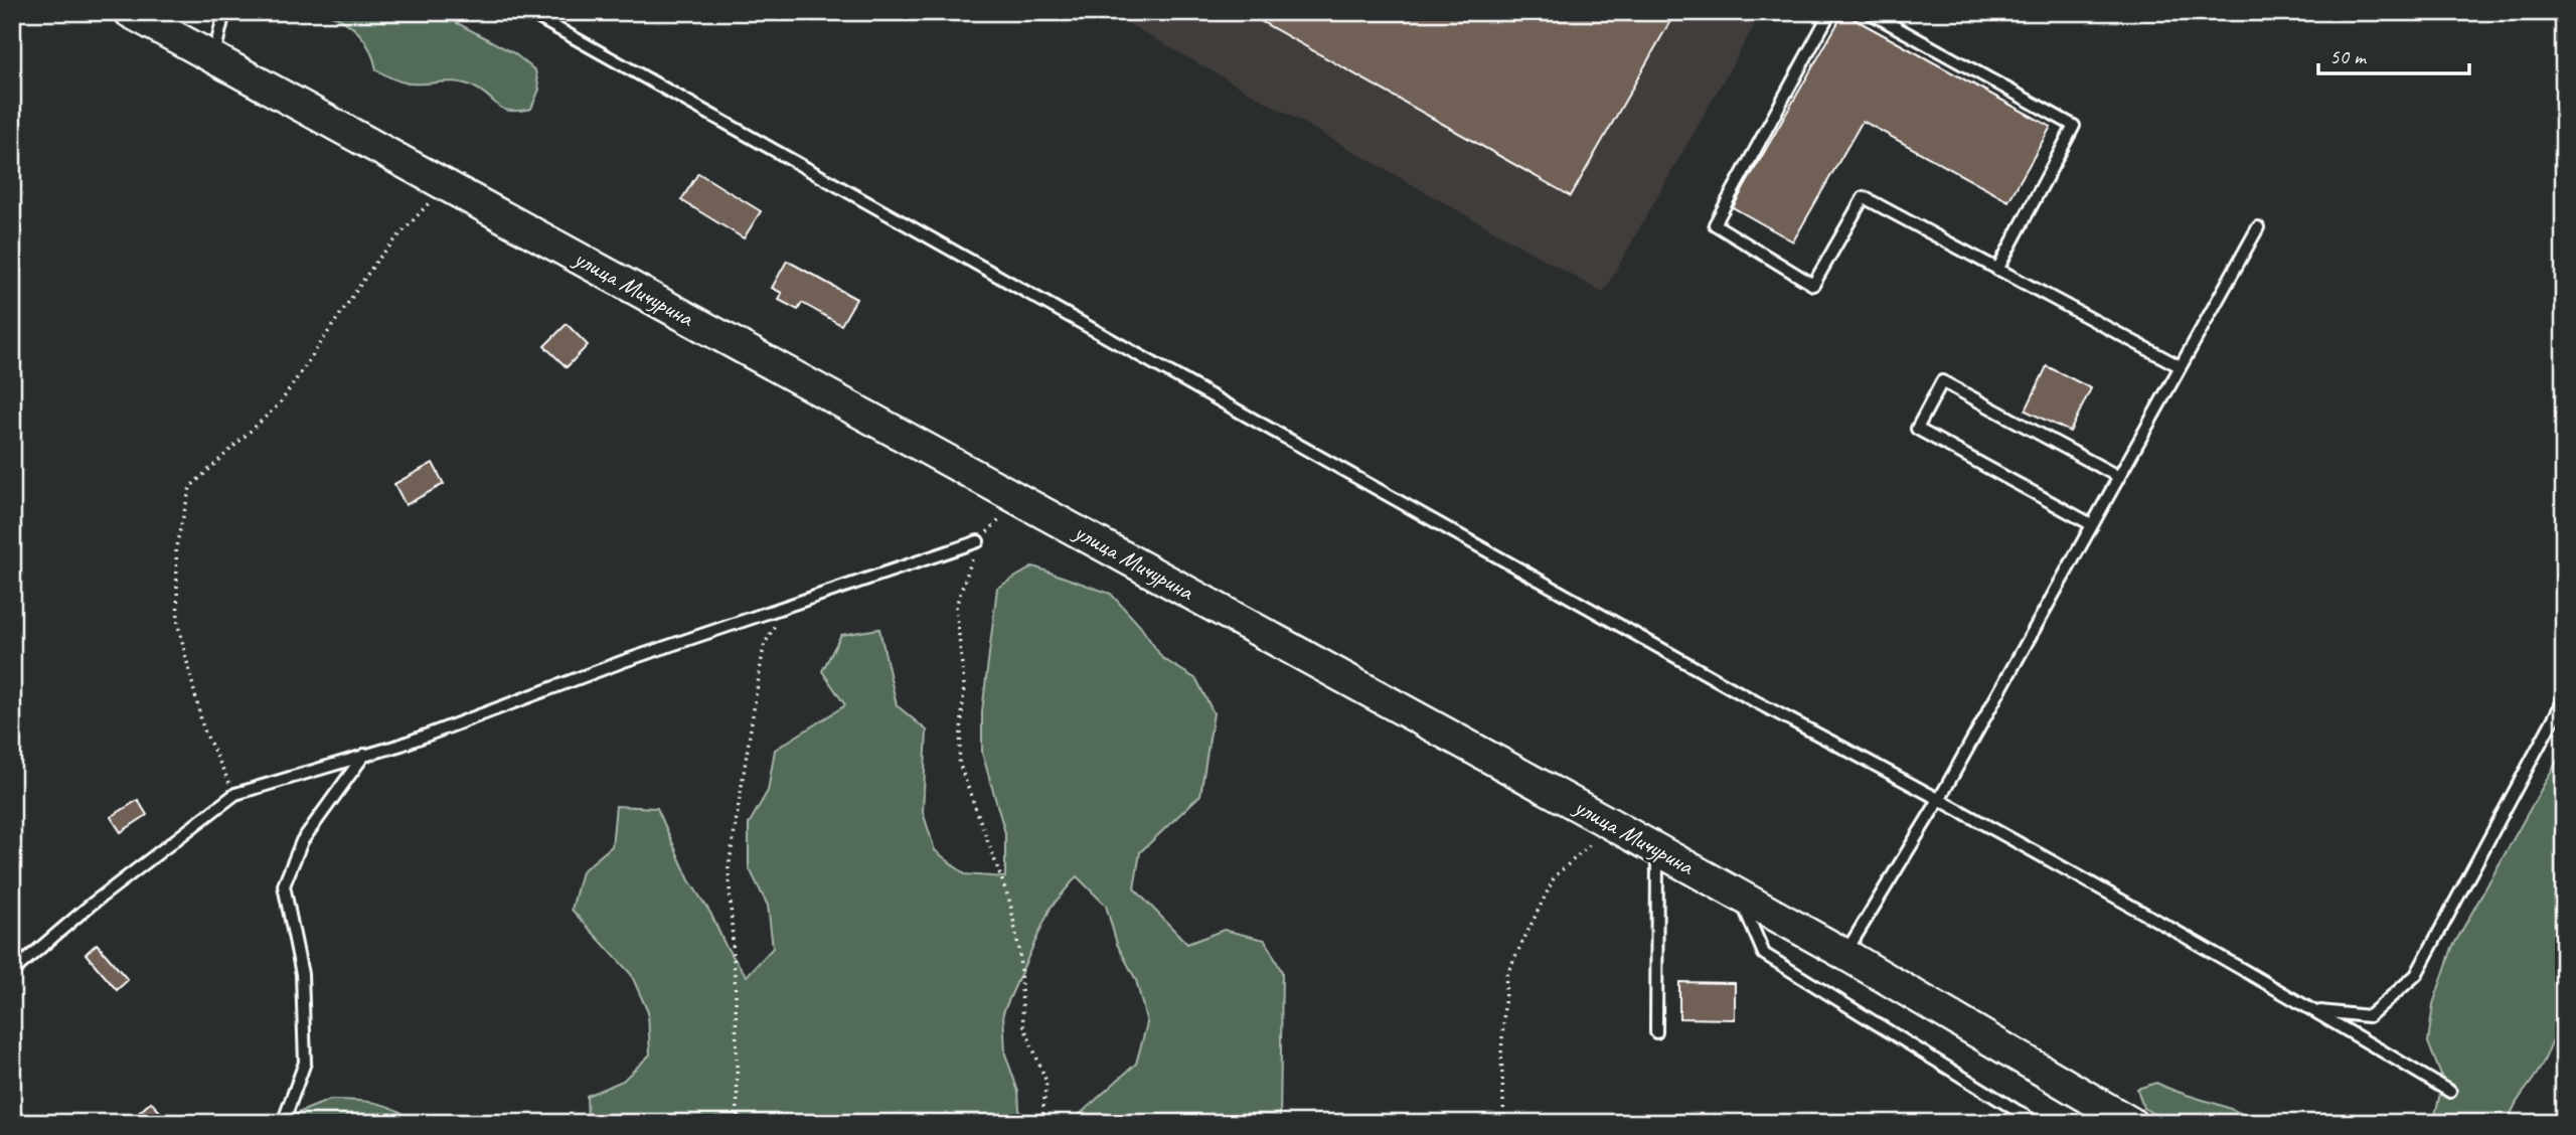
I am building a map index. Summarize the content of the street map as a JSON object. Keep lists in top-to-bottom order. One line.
{"streets":{"main road":["улица Мичурина"]},"scale_bar":"50 m"}
